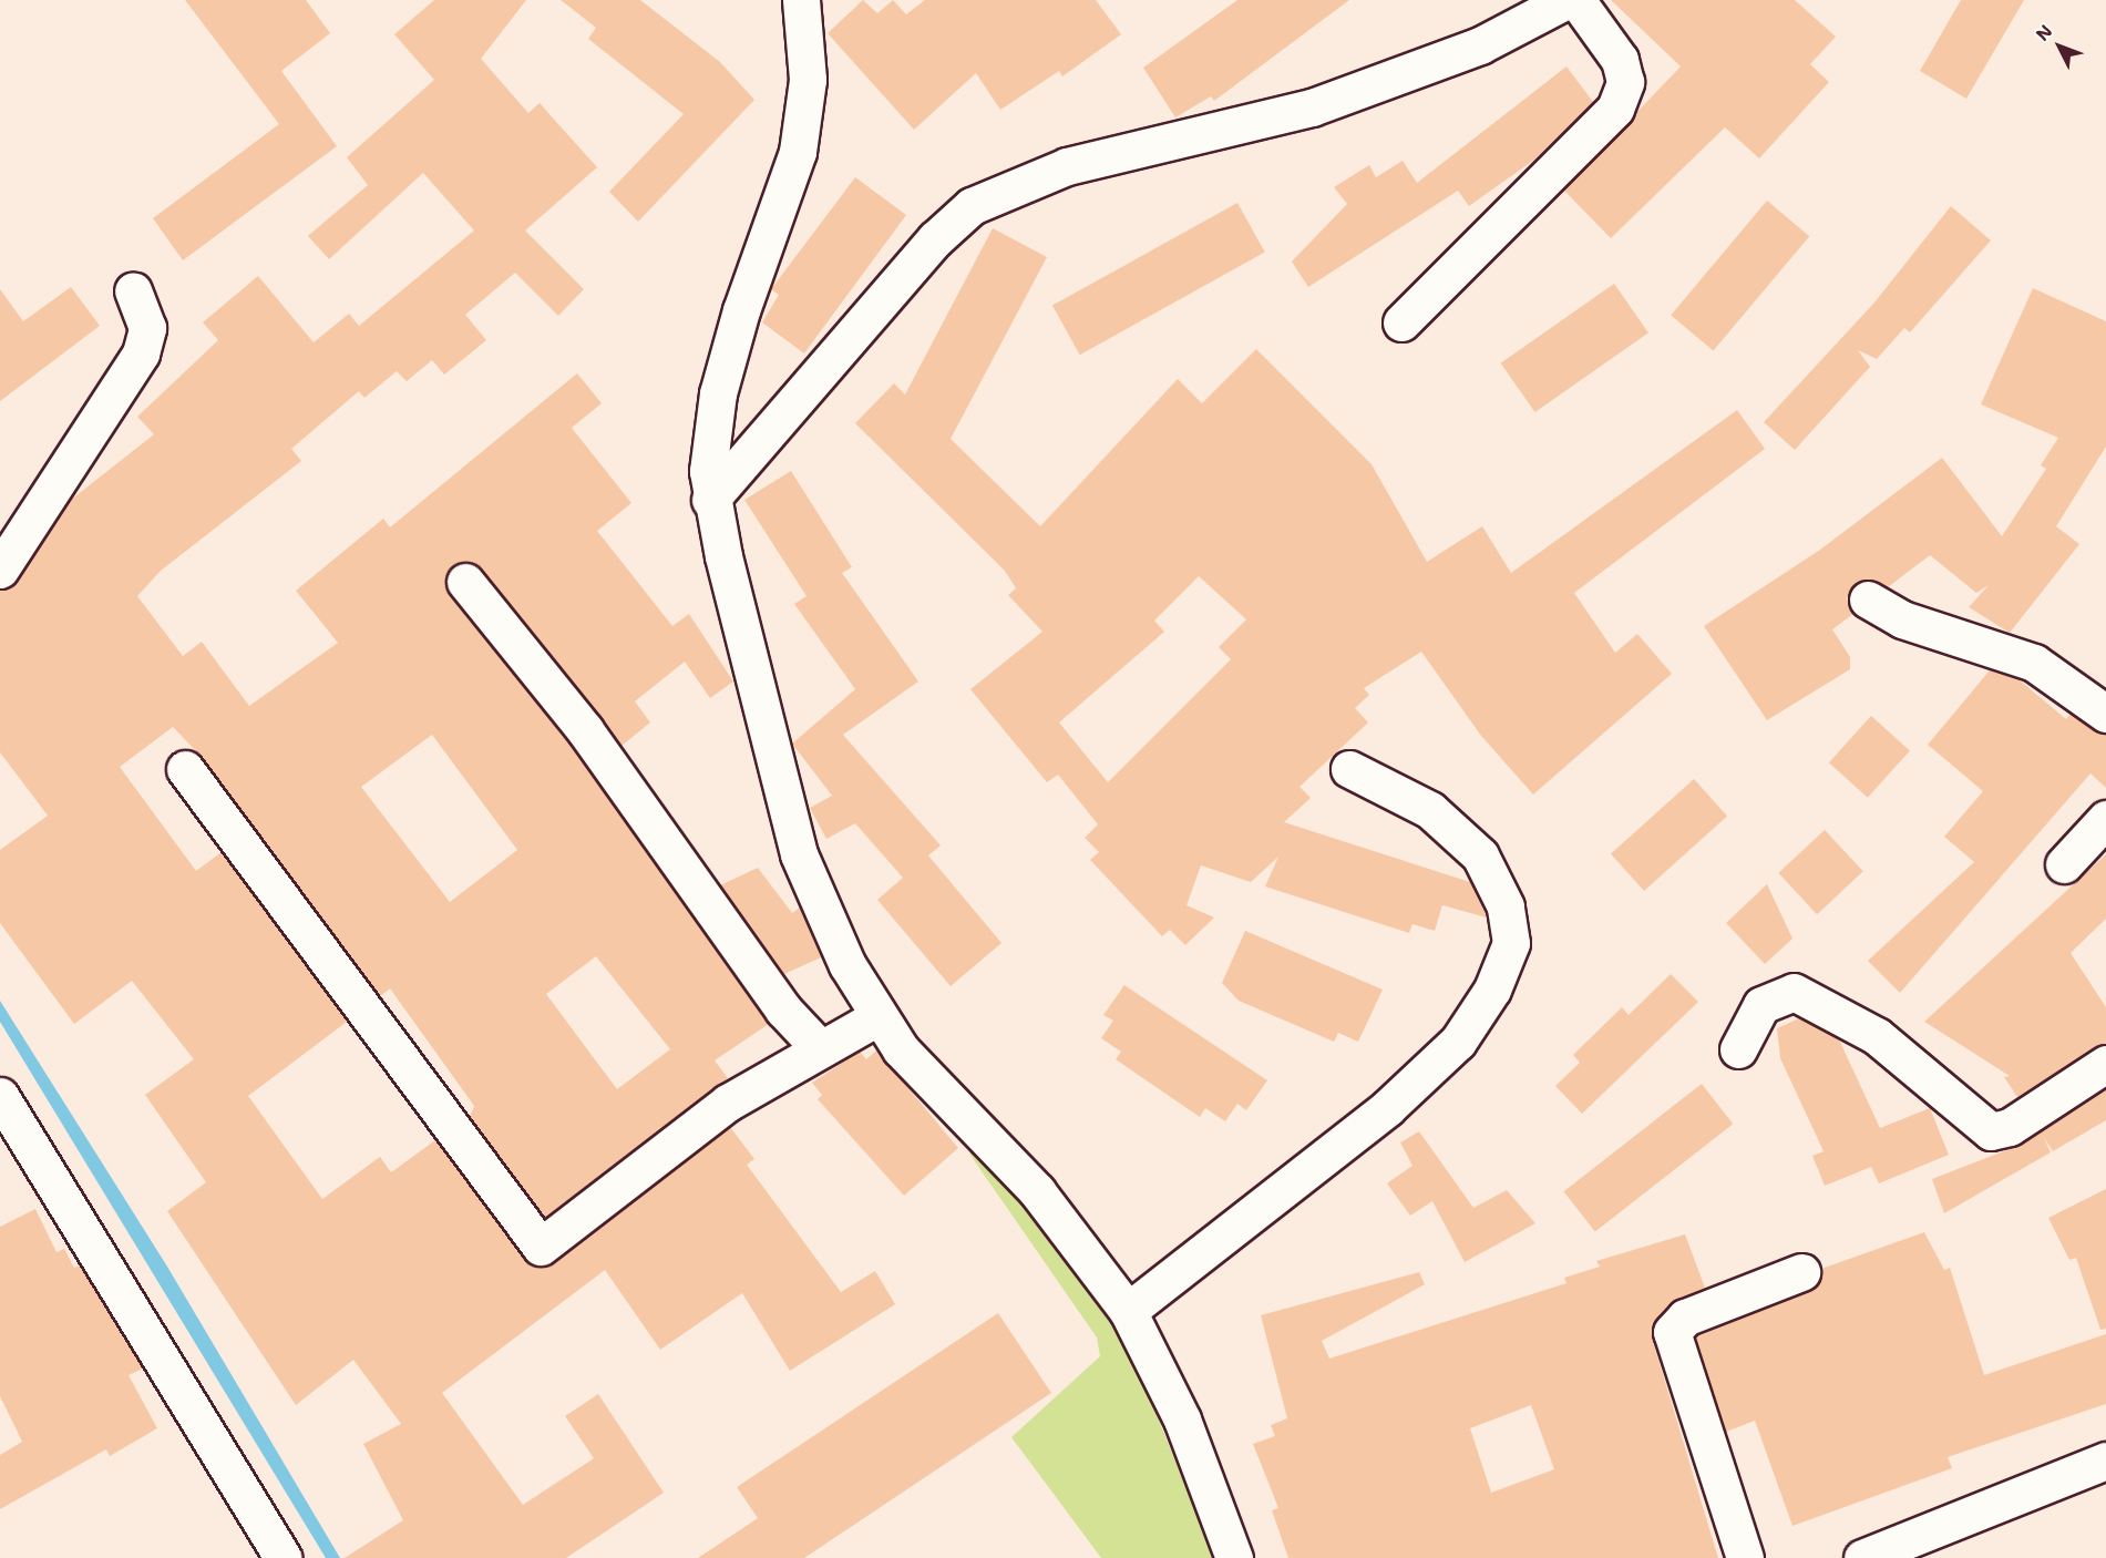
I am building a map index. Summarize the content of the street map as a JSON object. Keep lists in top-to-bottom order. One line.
{"north":"top left"}
